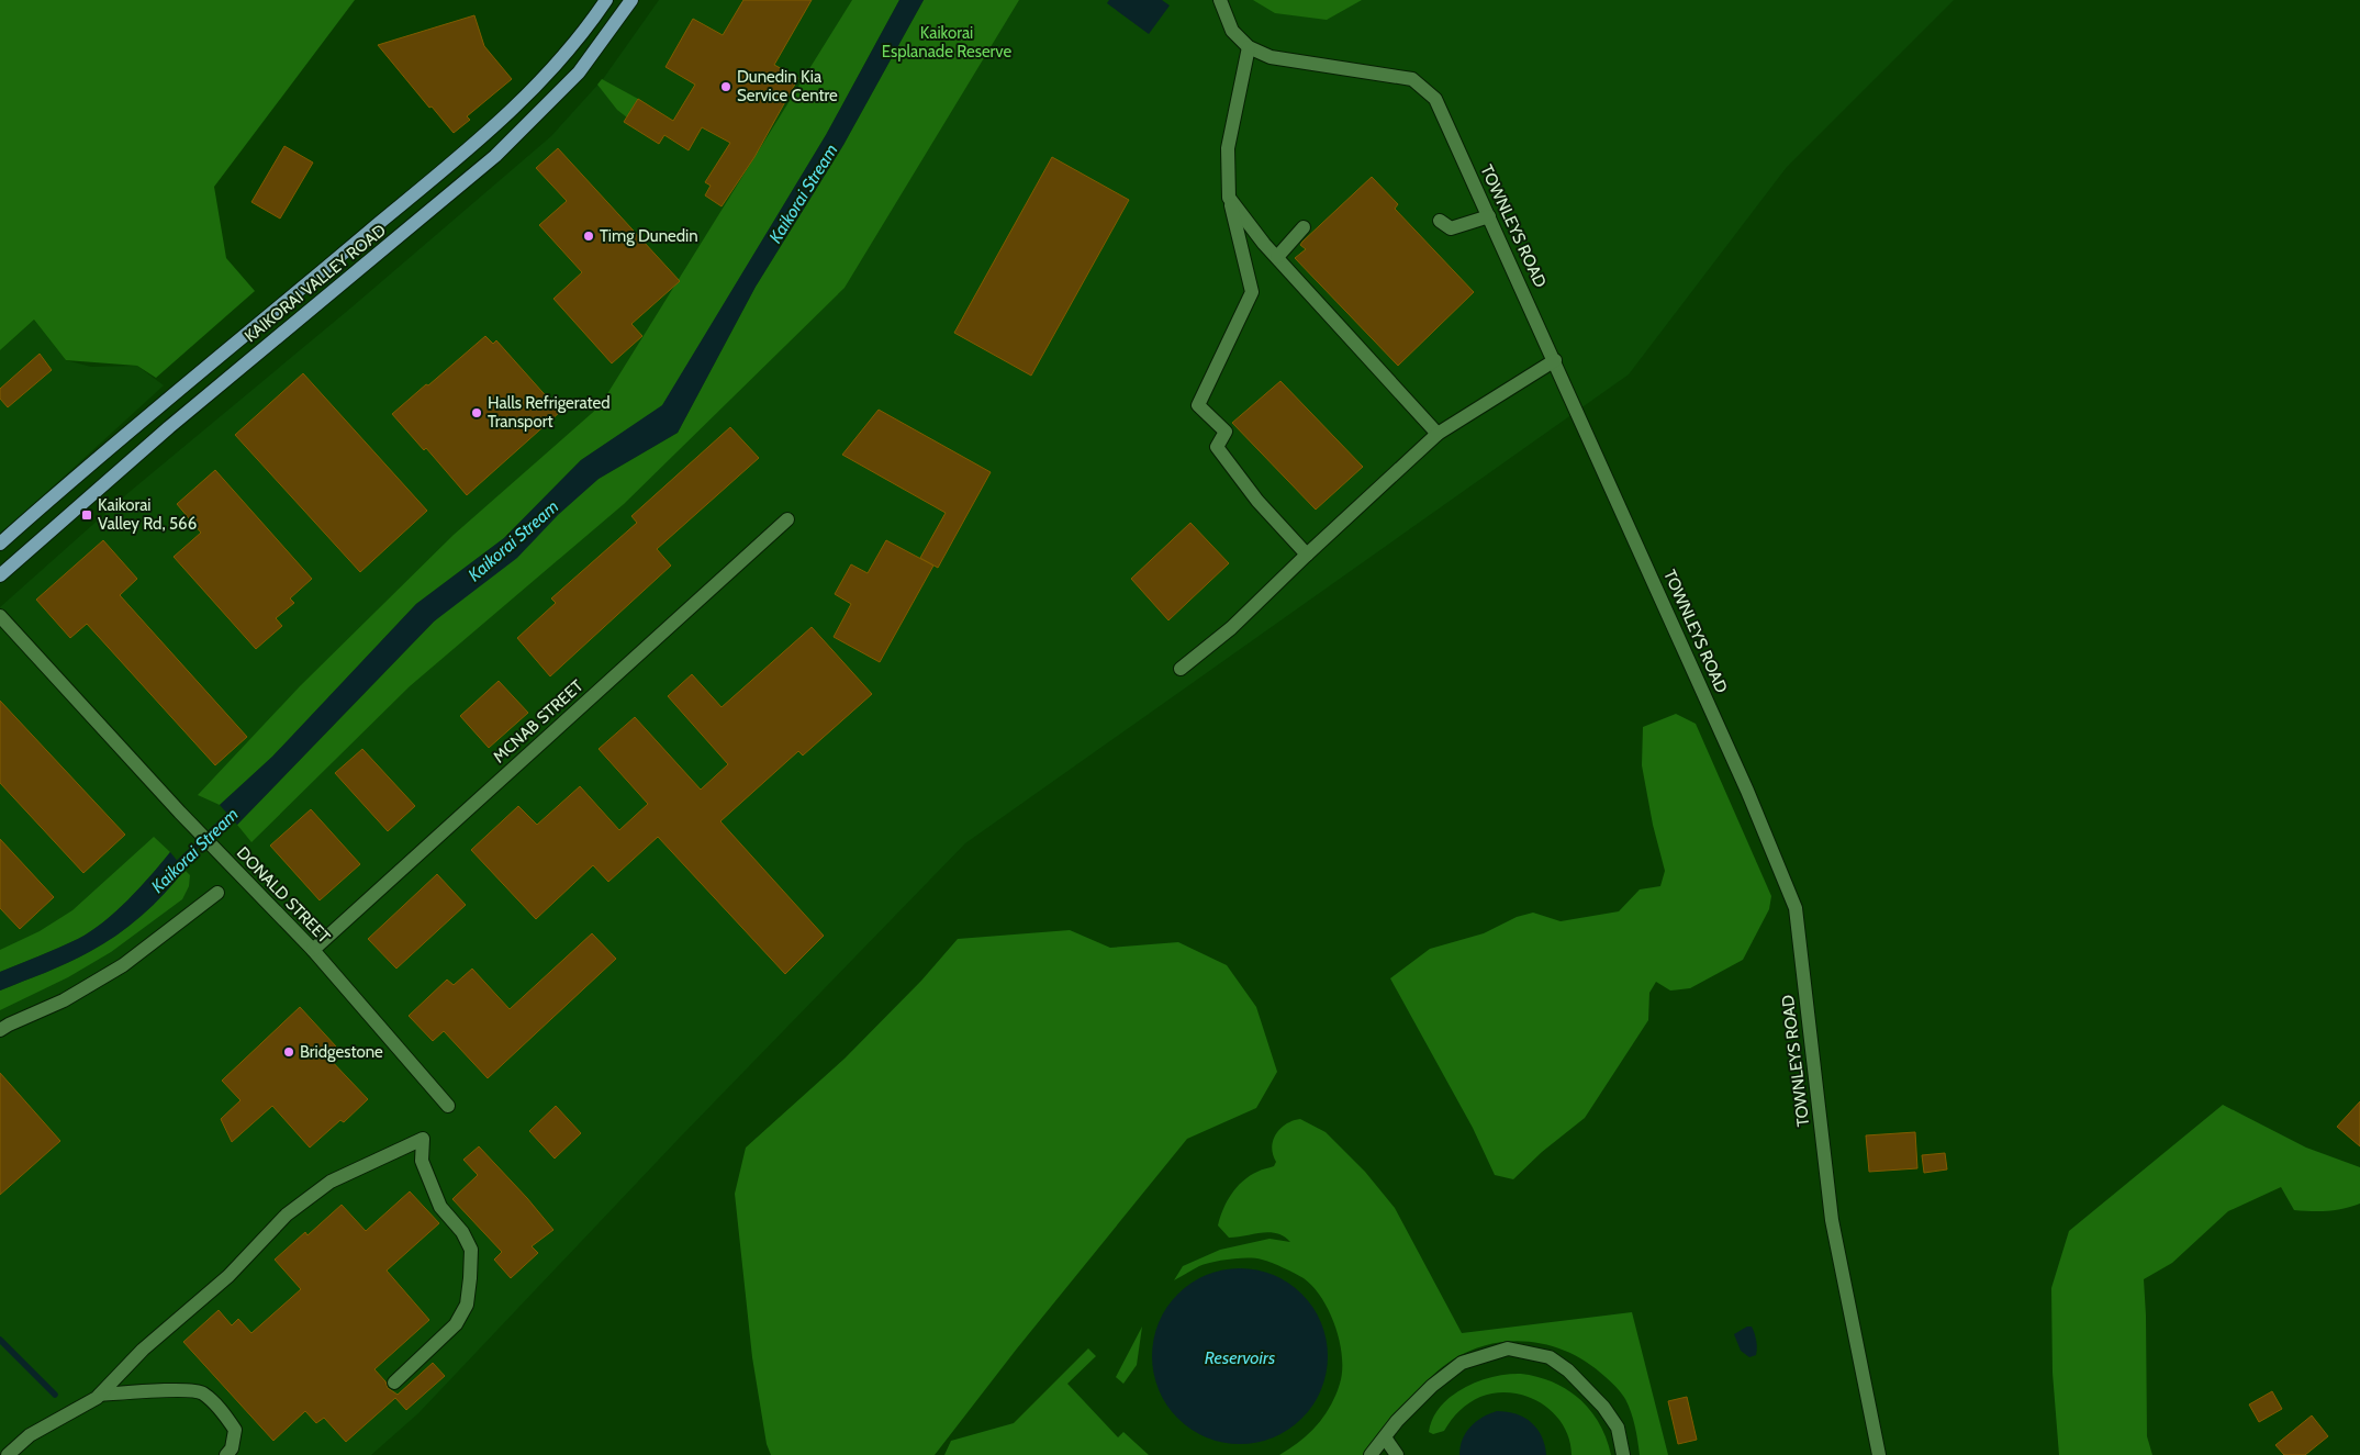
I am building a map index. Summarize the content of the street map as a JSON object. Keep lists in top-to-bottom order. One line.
{"streets":{"main road":["KAIKORAI VALLEY ROAD"],"street":["TOWNLEYS ROAD","MCNAB STREET","DONALD STREET"]},"crossings":[["MCNAB STREET","DONALD STREET"]],"water":["Kaikorai Stream","Reservoirs"],"parks":["Kaikorai Esplanade Reserve"],"places":{"other":["Dunedin Kia Service Centre","Timg Dunedin","Halls Refrigerated Transport","Bridgestone"],"transit":["Kaikorai Valley Rd, 566"]}}
